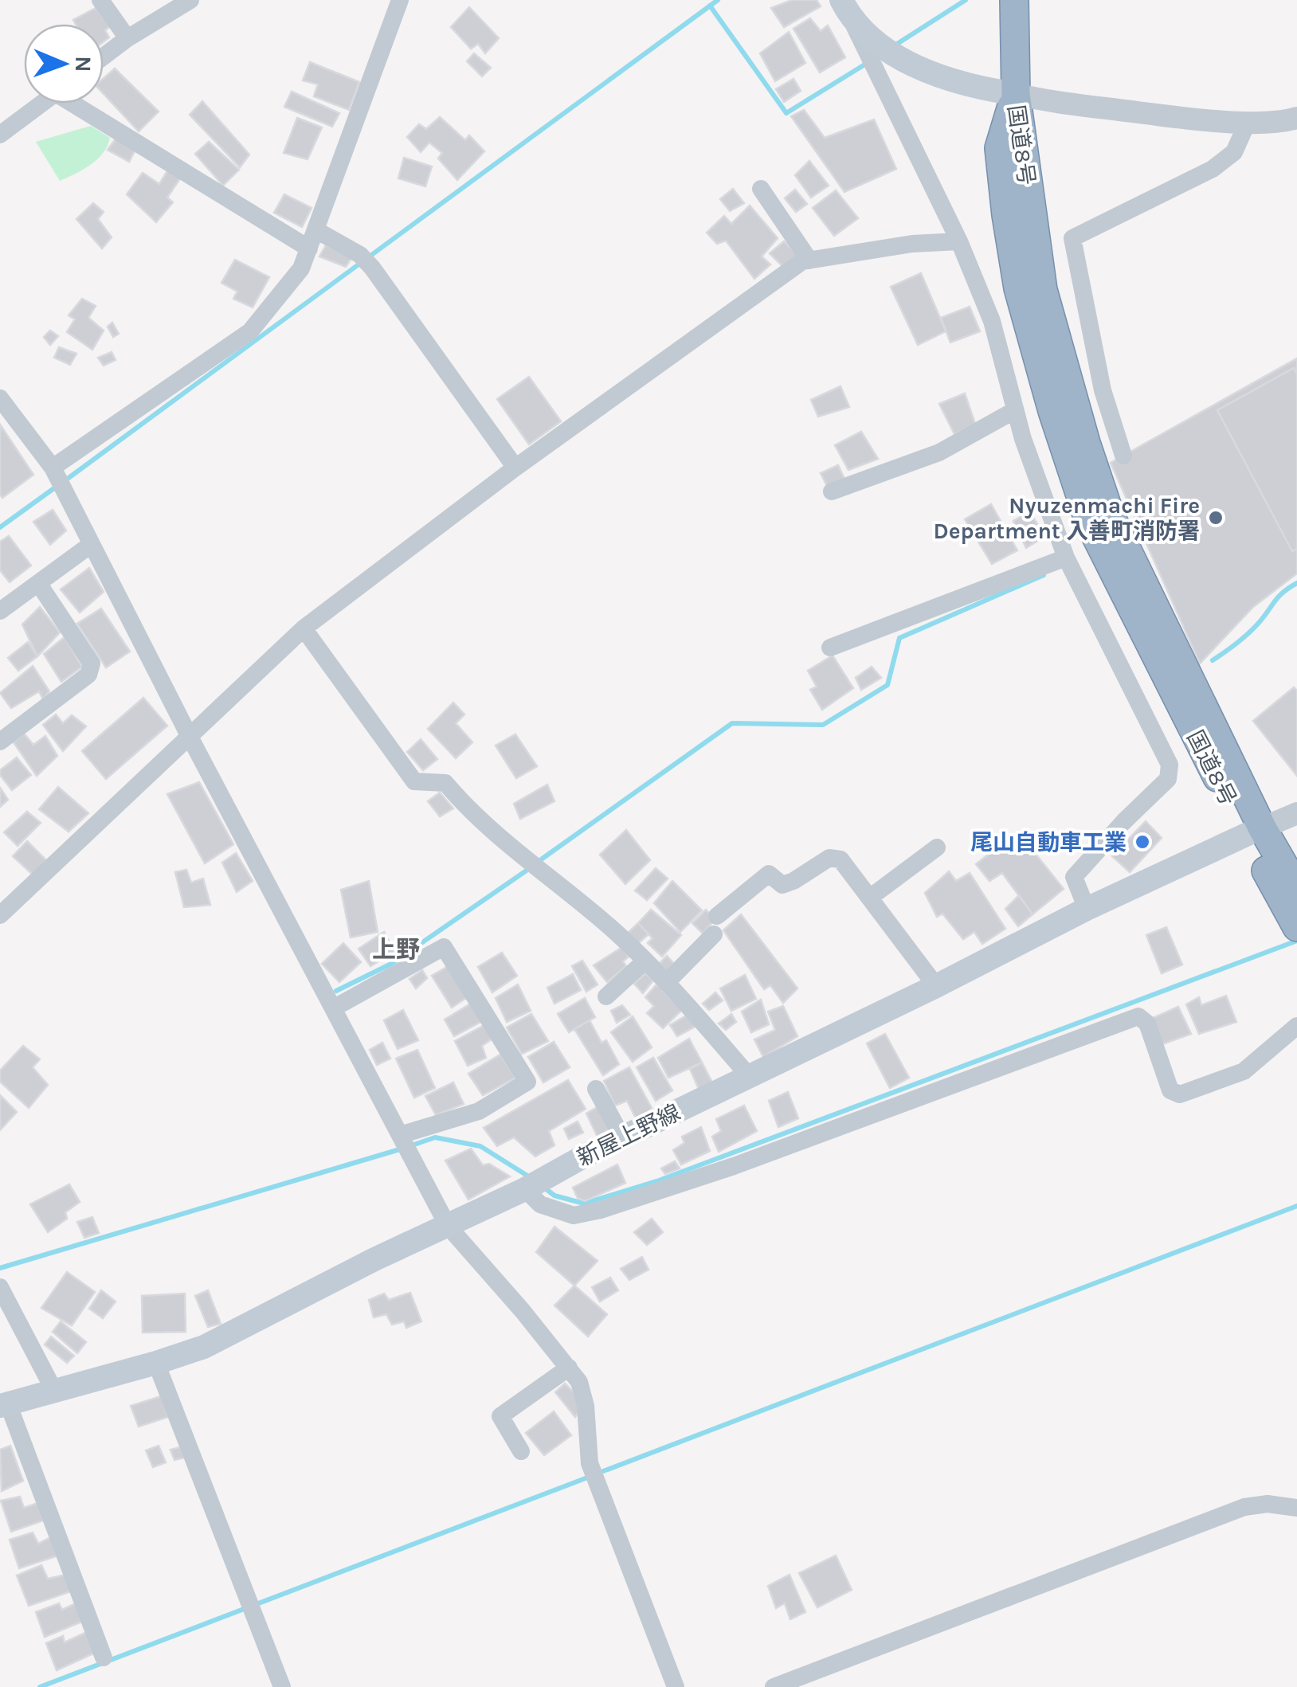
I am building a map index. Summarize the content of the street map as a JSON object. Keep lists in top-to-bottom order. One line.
{"streets":{"highway":["国道8号"],"main road":["新屋上野線"]},"crossings":[["国道8号","新屋上野線"]],"districts":["上野"],"places":["Nyuzenmachi Fire Department 入善町消防署","尾山自動車工業"],"north":"right"}
